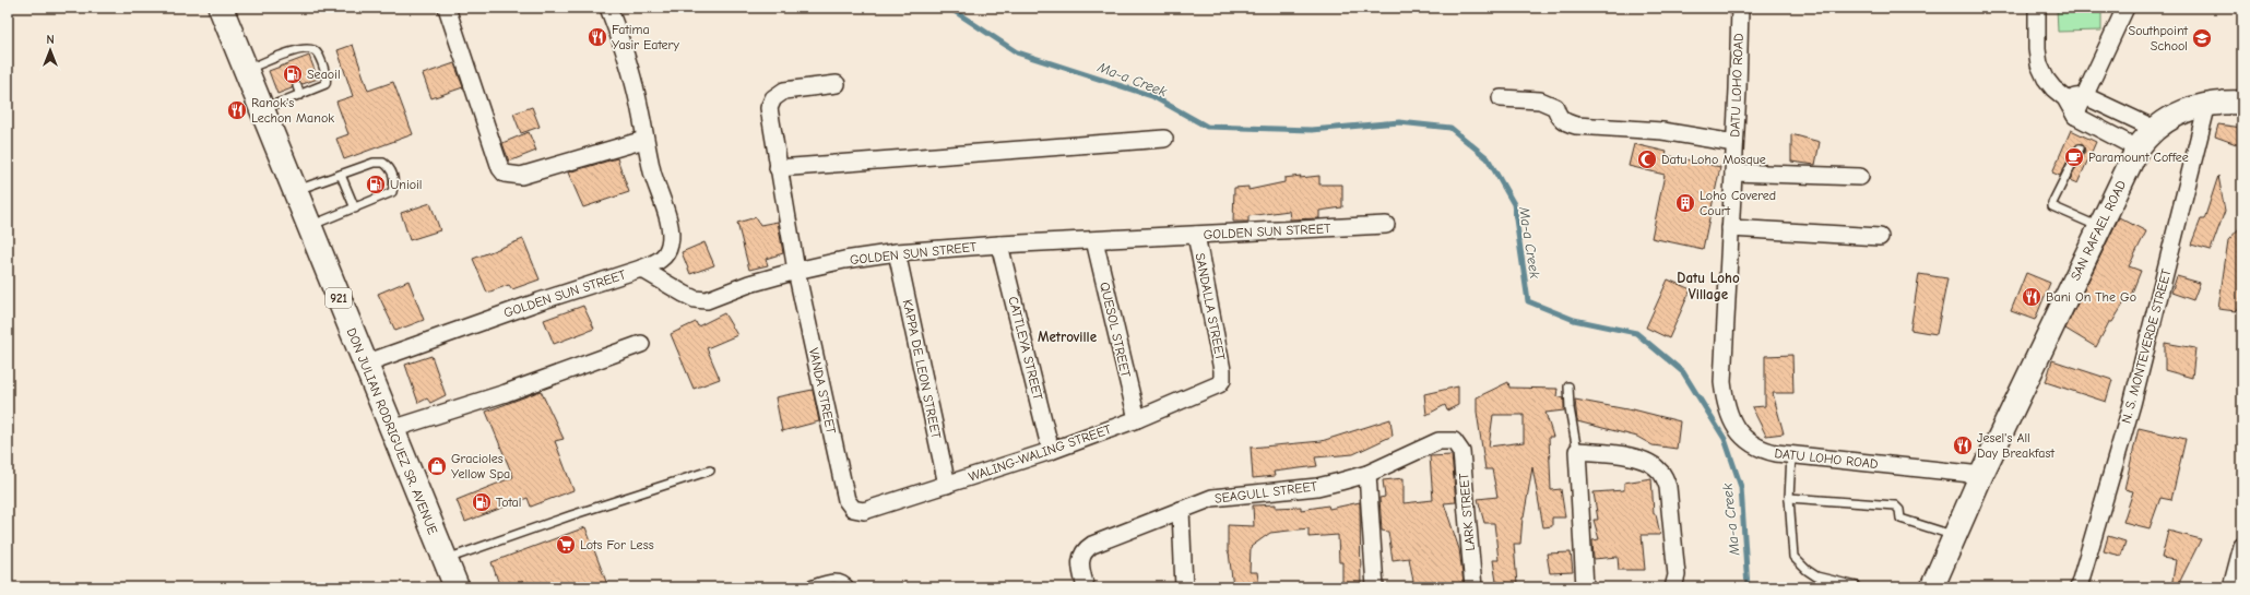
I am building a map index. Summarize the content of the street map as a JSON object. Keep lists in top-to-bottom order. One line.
{"streets":{"main road":["SAN RAFAEL ROAD","921","DON JULIAN RODRIGUEZ SR. AVENUE"],"street":["DATU LOHO ROAD","GOLDEN SUN STREET","SANDALLA STREET","QUESOL STREET","N. S. MONTEVERDE STREET","CATTLEYA STREET","KAPPA DE LEON STREET","VANDA STREET","WALING-WALING STREET","SEAGULL STREET","LARK STREET"]},"crossings":[["DATU LOHO ROAD","SAN RAFAEL ROAD"],["SAN RAFAEL ROAD","N. S. MONTEVERDE STREET"],["GOLDEN SUN STREET","SANDALLA STREET"],["GOLDEN SUN STREET","QUESOL STREET"],["GOLDEN SUN STREET","CATTLEYA STREET"],["GOLDEN SUN STREET","KAPPA DE LEON STREET"],["GOLDEN SUN STREET","VANDA STREET"],["GOLDEN SUN STREET","DON JULIAN RODRIGUEZ SR. AVENUE"],["SANDALLA STREET","WALING-WALING STREET"],["QUESOL STREET","WALING-WALING STREET"],["CATTLEYA STREET","WALING-WALING STREET"],["KAPPA DE LEON STREET","WALING-WALING STREET"],["VANDA STREET","WALING-WALING STREET"],["SEAGULL STREET","LARK STREET"]],"districts":["Datu Loho Village","Metroville"],"water":["Ma-a Creek"],"places":{"restaurant":["Fatima Yasir Eatery","Ranok's Lechon Manok","Bani On The Go","Jesel's All Day Breakfast"],"school or university":["Southpoint School"],"fuel station":["Seaoil","Unioil","Total"],"cafe":["Paramount Coffee"],"mosque":["Datu Loho Mosque"],"building":["Loho Covered Court"],"shop":["Gracioles Yellow Spa"],"supermarket":["Lots For Less"]},"north":"top"}
